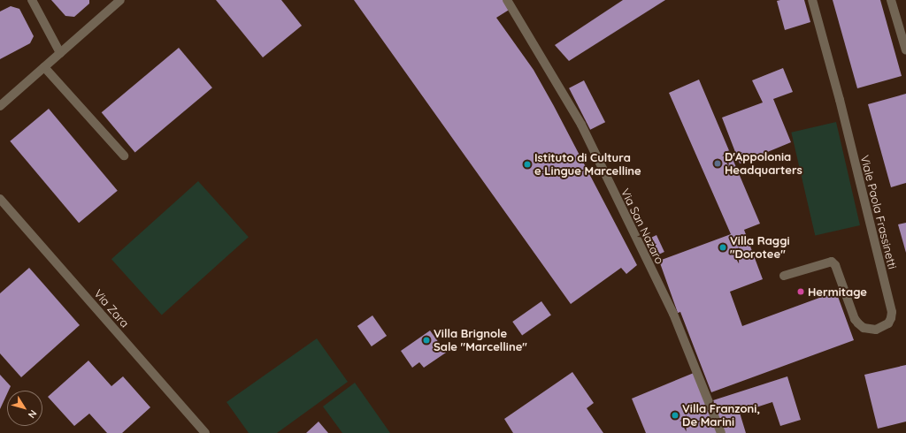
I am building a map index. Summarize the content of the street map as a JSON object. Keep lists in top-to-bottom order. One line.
{"streets":{"street":["Viale Paola Frassinetti","Via San Nazaro","Via Zara"]},"places":["D'Appolonia Headquarters","Istituto di Cultura e Lingue Marcelline","Villa Raggi \"Dorotee\"","Hermitage","Villa Brignole Sale \"Marcelline\"","Villa Franzoni, De Marini"],"north":"bottom right"}
